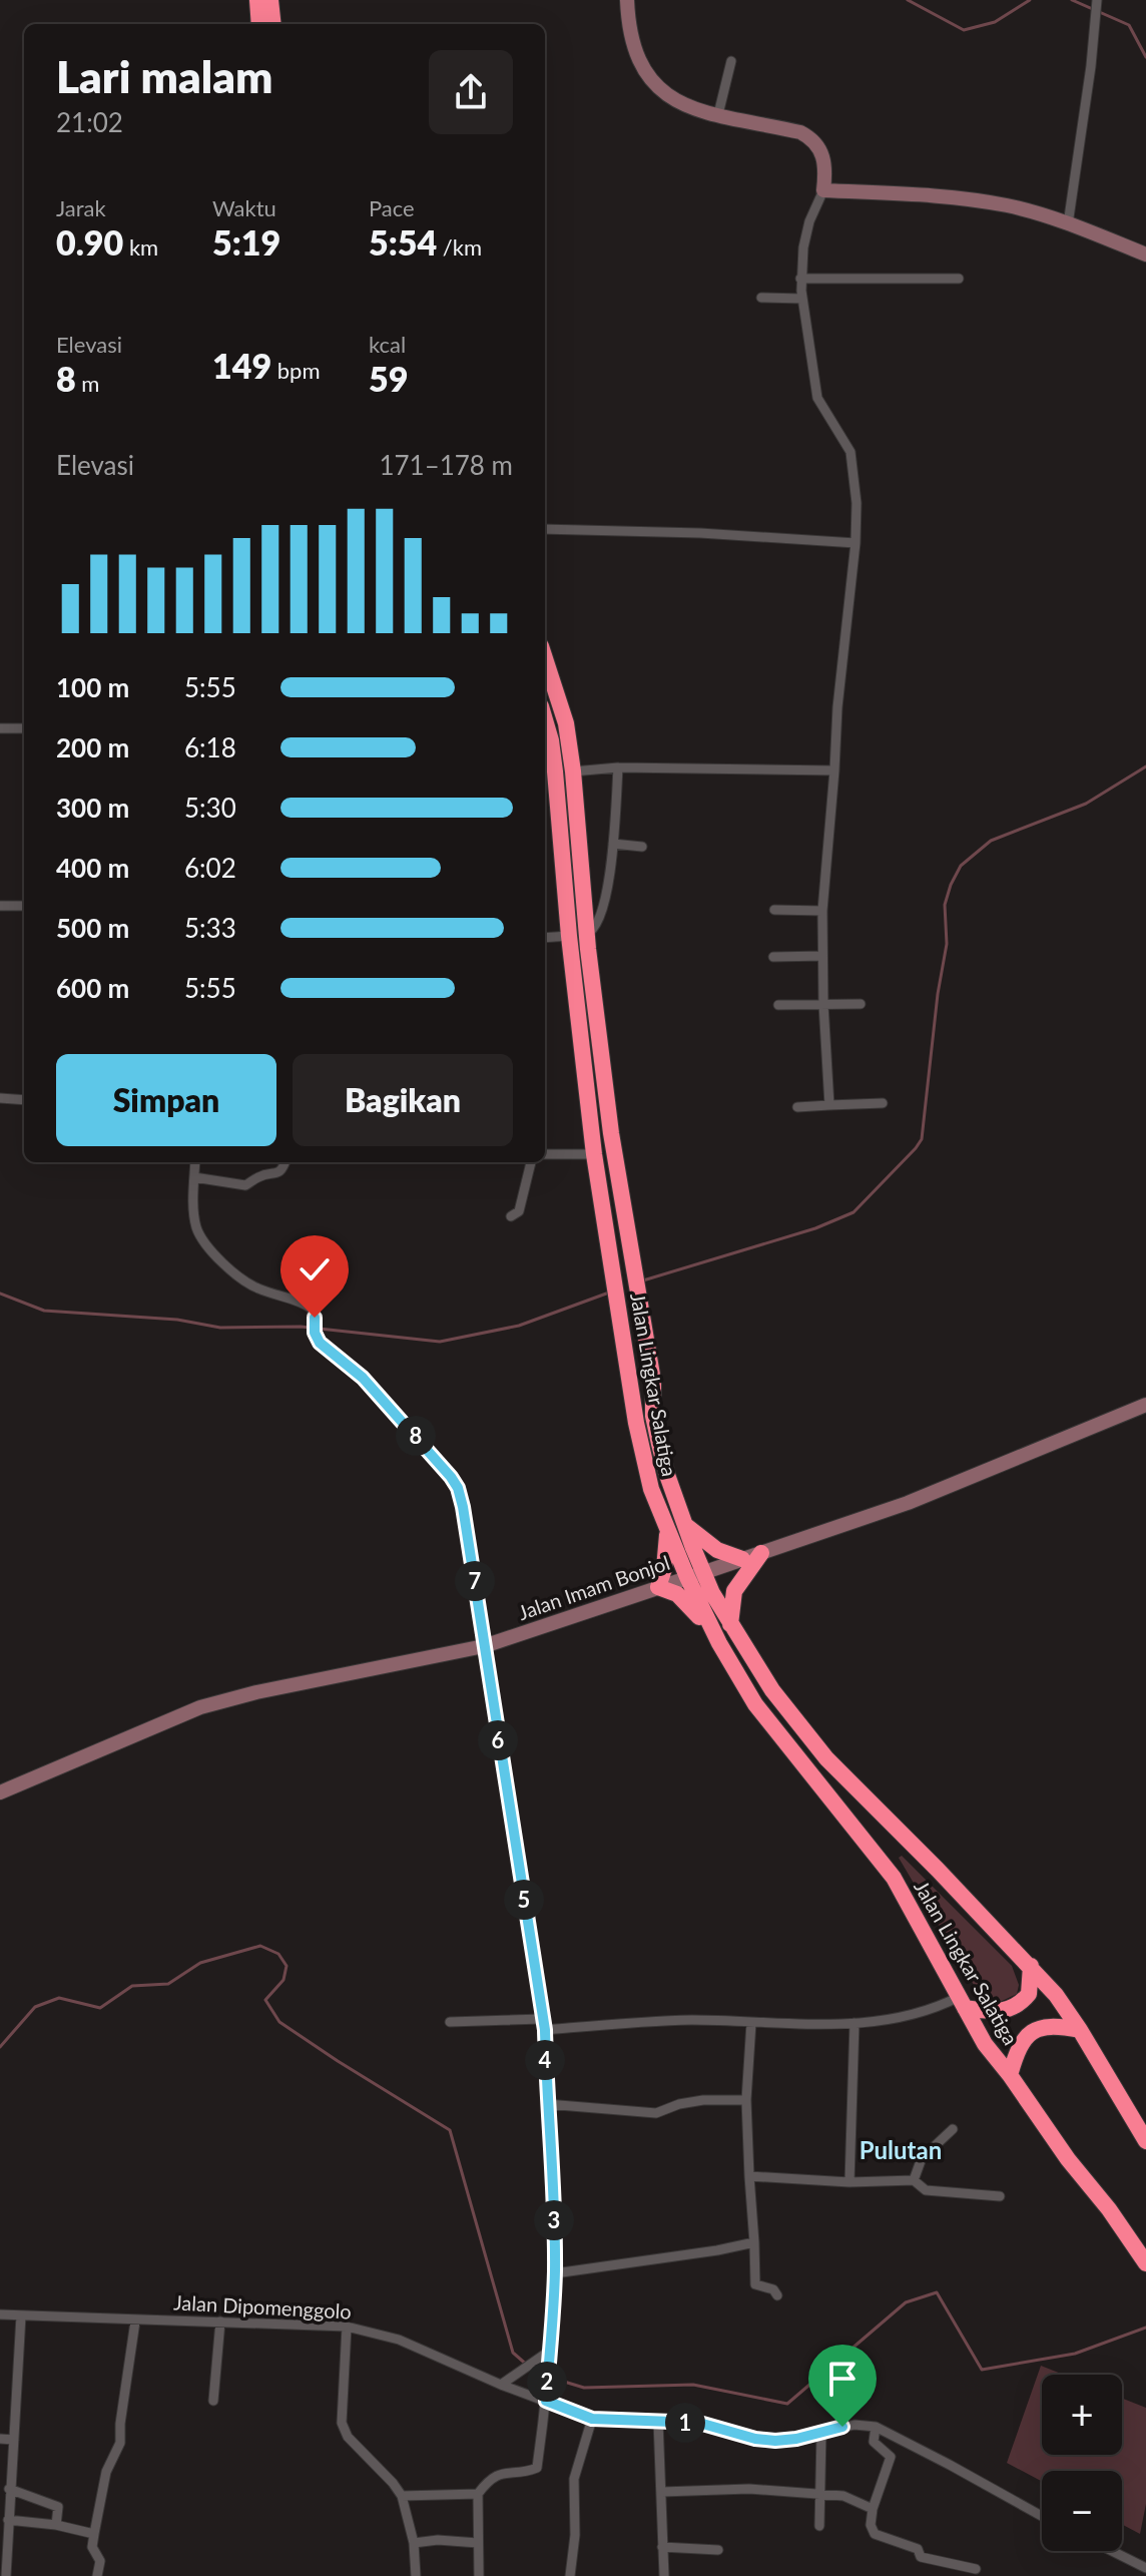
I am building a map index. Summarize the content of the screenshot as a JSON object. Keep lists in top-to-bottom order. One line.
{"streets":{"highway":["Jalan Lingkar Salatiga"],"main road":["Jalan Imam Bonjol"],"street":["Jalan Dipomenggolo"]},"crossings":[["Jalan Lingkar Salatiga","Jalan Imam Bonjol"]],"districts":["Pulutan"],"page":{"heading":["Lari malam","21:02"],"stats":[["Jarak","0.90 km"],["Waktu","5:19"],["Pace","5:54 /km"],["Elevasi","8 m"],["149 bpm"],["kcal","59"]],"chart":["Elevasi","171–178 m"],"list":[{"name":"100 m","note":"5:55"},{"name":"200 m","note":"6:18"},{"name":"300 m","note":"5:30"},{"name":"400 m","note":"6:02"},{"name":"500 m","note":"5:33"},{"name":"600 m","note":"5:55"}],"buttons":["Simpan","Bagikan"],"pins":["8","7","6","5","4","3","2","1"],"map_buttons":["+","−"]}}
